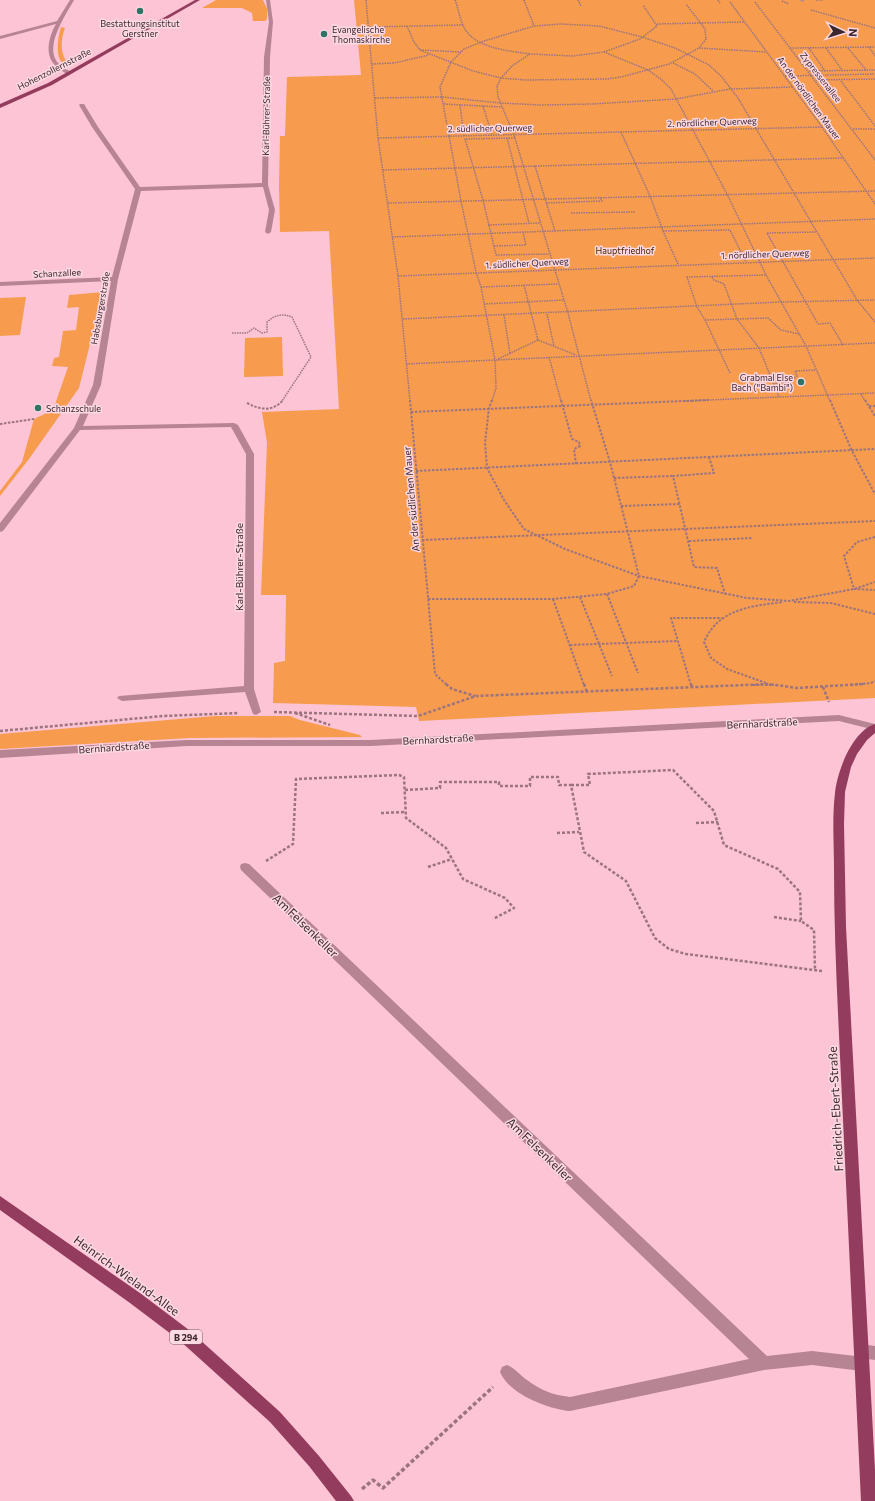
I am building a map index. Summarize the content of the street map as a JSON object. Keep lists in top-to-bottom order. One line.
{"streets":{"main road":["Hohenzollernstraße","Friedrich-Ebert-Straße","Heinrich-Wieland-Allee","B 294"],"street":["Karl-Bührer-Straße","Schanzallee","Habsburgerstraße","Bernhardstraße","Am Felsenkeller"],"path":["Zypressenallee","An der nördlichen Mauer","2. nördlicher Querweg","2. südlicher Querweg","1. nördlicher Querweg","1. südlicher Querweg","An der südlichen Mauer"]},"crossings":[["An der nördlichen Mauer","2. nördlicher Querweg"],["Karl-Bührer-Straße","Habsburgerstraße"],["2. nördlicher Querweg","2. südlicher Querweg"],["2. südlicher Querweg","An der südlichen Mauer"],["1. nördlicher Querweg","1. südlicher Querweg"],["1. südlicher Querweg","An der südlichen Mauer"],["Schanzallee","Habsburgerstraße"],["Bernhardstraße","Friedrich-Ebert-Straße"]],"parks":["Hauptfriedhof"],"places":["Bestattungsinstitut Gerstner","Evangelische Thomaskirche","Grabmal Else Bach (\"Bambi\")","Schanzschule"],"north":"right"}
